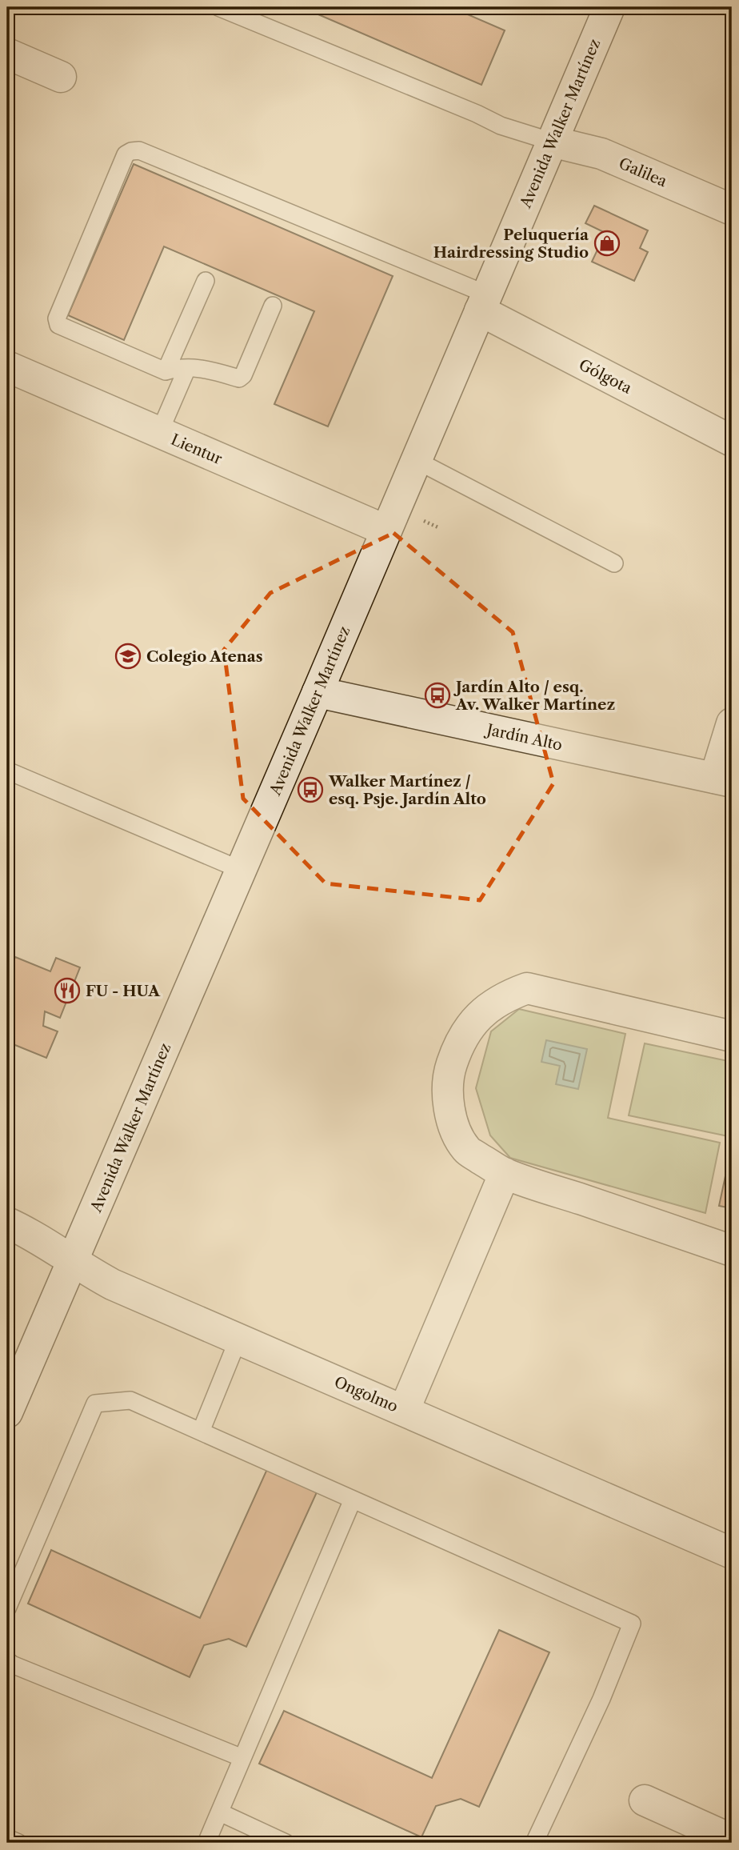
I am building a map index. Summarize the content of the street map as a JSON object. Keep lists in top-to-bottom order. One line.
{"streets":{"street":["Avenida Walker Martínez","Galilea","Gólgota","Lientur","Jardín Alto","Ongolmo"]},"crossings":[["Avenida Walker Martínez","Galilea"],["Avenida Walker Martínez","Gólgota"],["Avenida Walker Martínez","Lientur"],["Avenida Walker Martínez","Jardín Alto"],["Avenida Walker Martínez","Ongolmo"]],"places":{"shop":["Peluquería Hairdressing Studio"],"school or university":["Colegio Atenas"],"bus stop":["Jardín Alto / esq. Av. Walker Martínez","Walker Martínez / esq. Psje. Jardín Alto"],"restaurant":["FU - HUA"]}}
